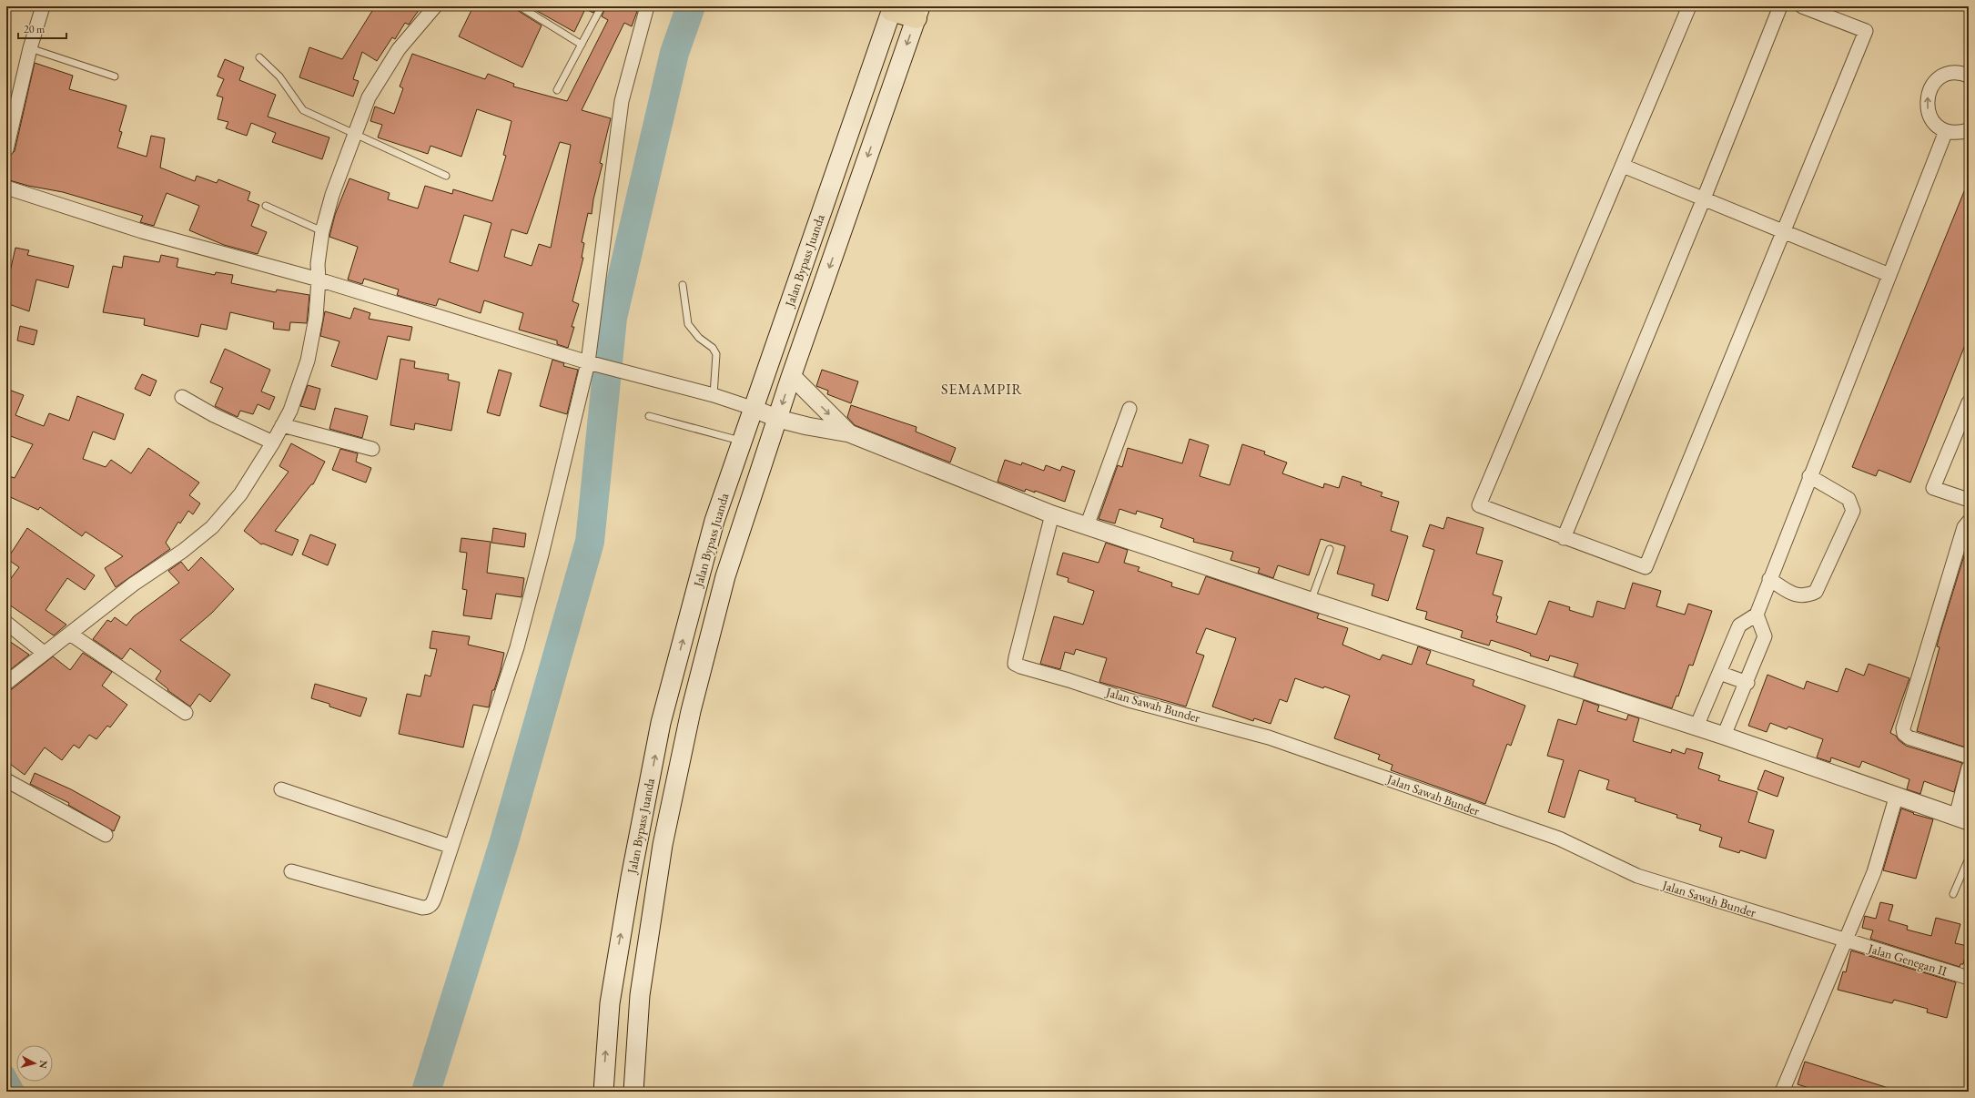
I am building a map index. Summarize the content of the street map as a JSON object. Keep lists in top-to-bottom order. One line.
{"streets":{"main road":["Jalan Bypass Juanda"],"street":["Jalan Sawah Bunder","Jalan Genegan II"]},"crossings":[["Jalan Sawah Bunder","Jalan Genegan II"]],"districts":["SEMAMPIR"],"scale_bar":"20 m","north":"right"}
